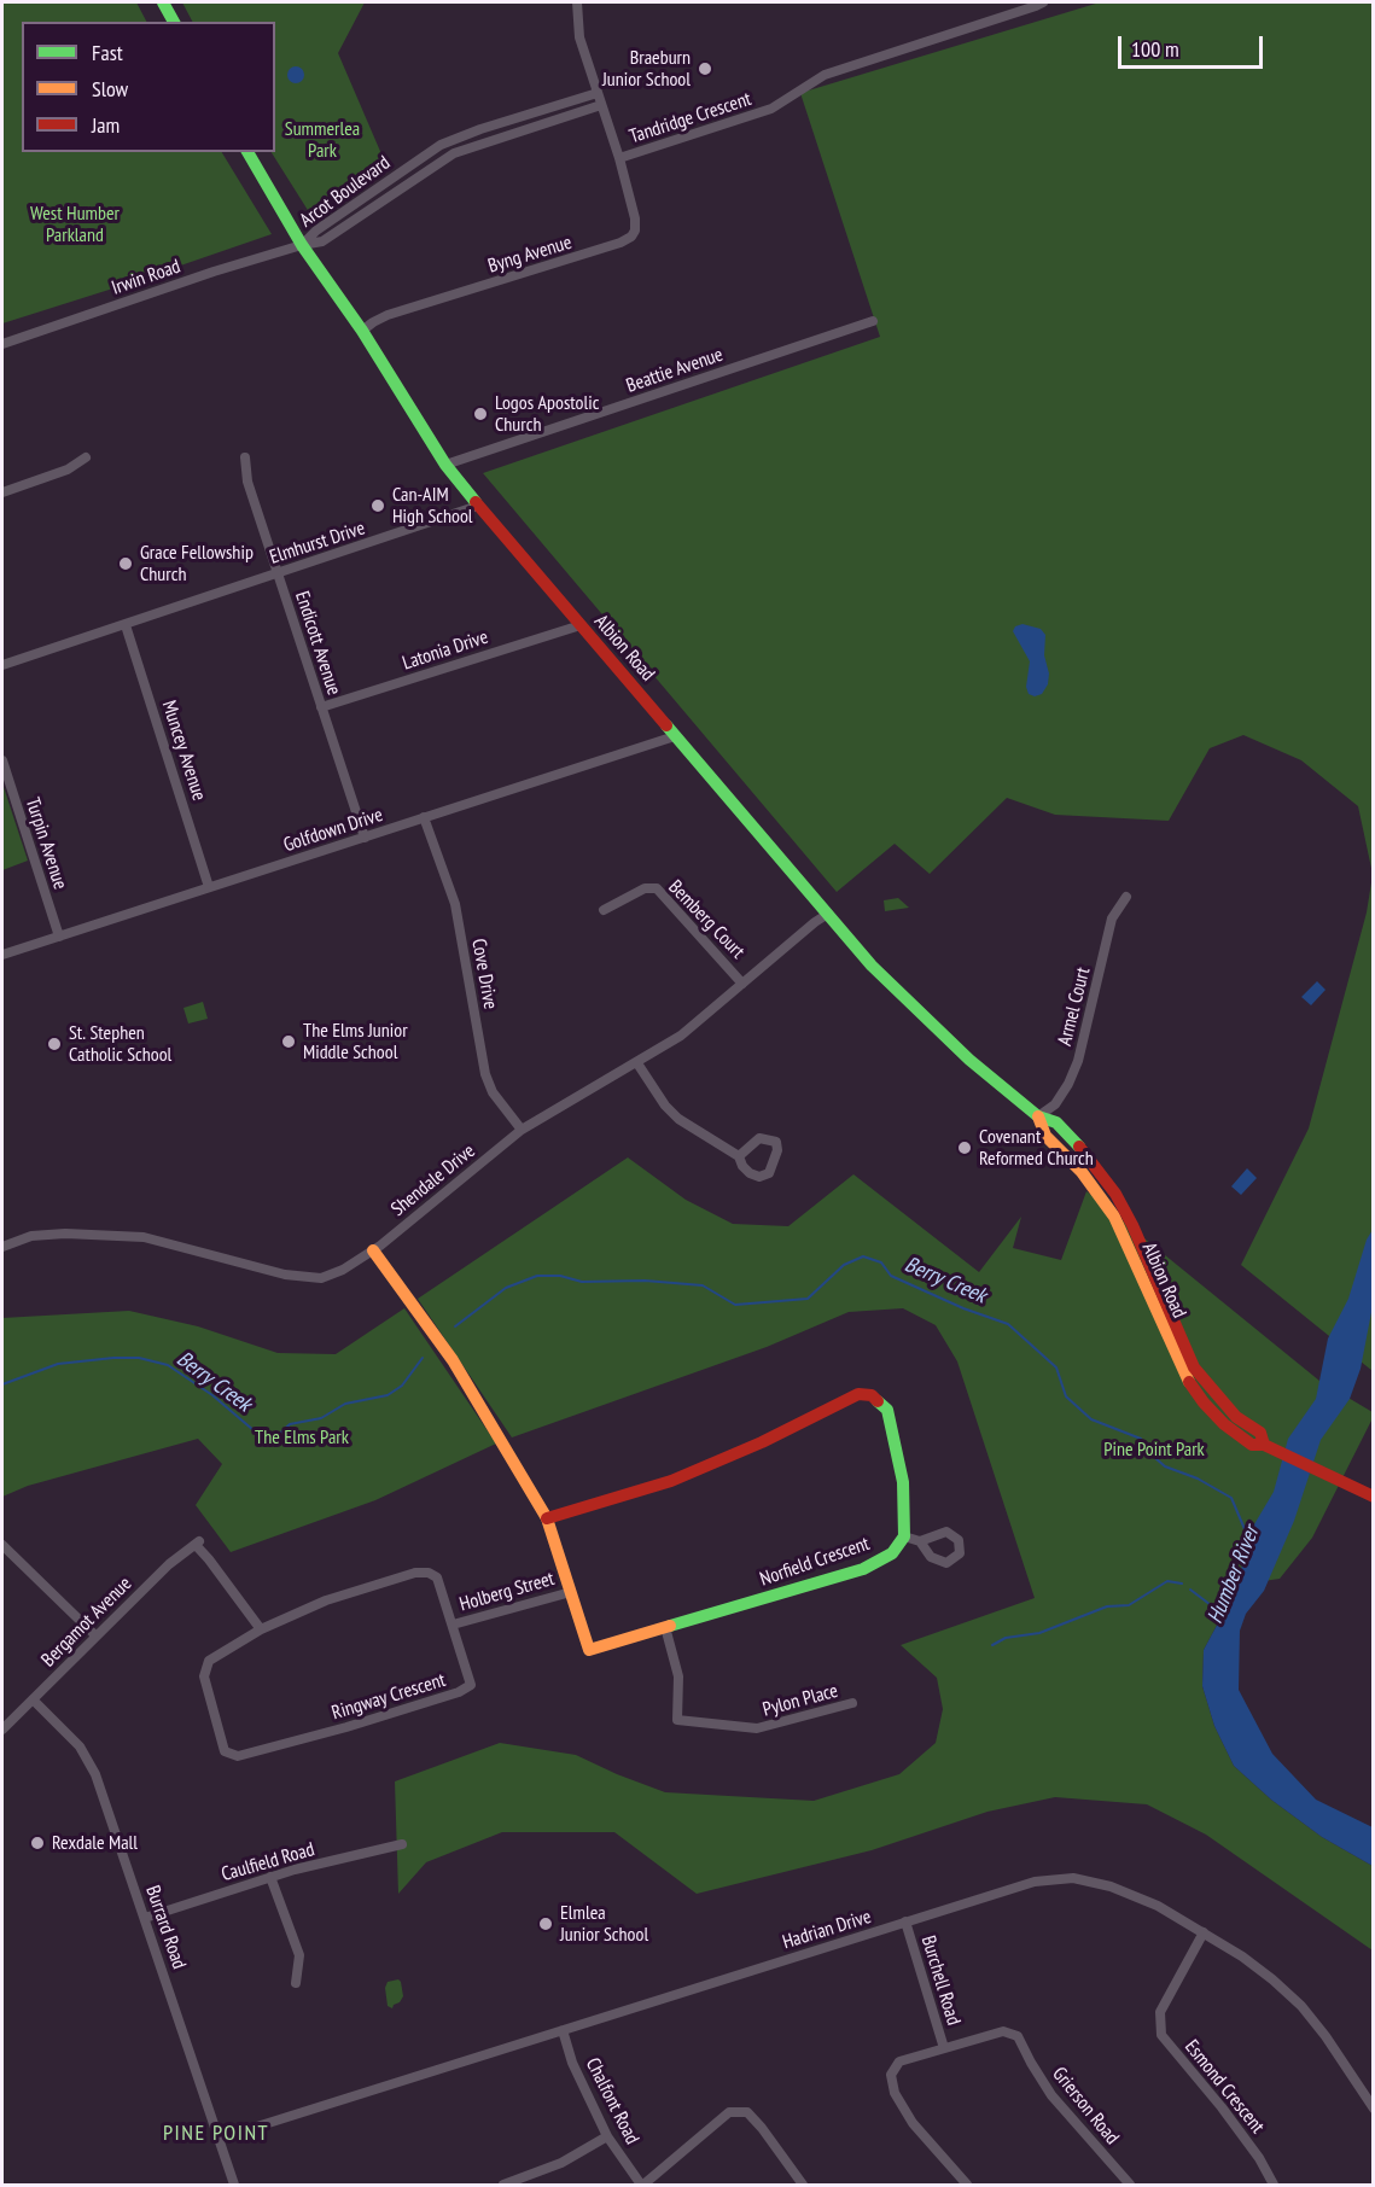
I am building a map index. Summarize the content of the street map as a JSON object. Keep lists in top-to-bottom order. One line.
{"streets":{"main road":["Albion Road","Norfield Crescent"],"street":["Tandridge Crescent","Arcot Boulevard","Byng Avenue","Irwin Road","Beattie Avenue","Elmhurst Drive","Endicott Avenue","Latonia Drive","Muncey Avenue","Golfdown Drive","Turpin Avenue","Bemberg Court","Cove Drive","Armel Court","Shendale Drive","Holberg Street","Bergamot Avenue","Ringway Crescent","Pylon Place","Caulfield Road","Burrard Road","Hadrian Drive","Burchell Road","Esmond Crescent","Chalfont Road","Grierson Road"]},"crossings":[["Tandridge Crescent","Arcot Boulevard"],["Tandridge Crescent","Byng Avenue"],["Arcot Boulevard","Irwin Road"],["Arcot Boulevard","Albion Road"],["Byng Avenue","Albion Road"],["Irwin Road","Albion Road"],["Beattie Avenue","Albion Road"],["Elmhurst Drive","Endicott Avenue"],["Elmhurst Drive","Albion Road"],["Elmhurst Drive","Muncey Avenue"],["Endicott Avenue","Latonia Drive"],["Endicott Avenue","Golfdown Drive"],["Albion Road","Latonia Drive"],["Albion Road","Golfdown Drive"],["Albion Road","Armel Court"],["Albion Road","Shendale Drive"],["Muncey Avenue","Golfdown Drive"],["Golfdown Drive","Turpin Avenue"],["Golfdown Drive","Cove Drive"],["Bemberg Court","Shendale Drive"],["Cove Drive","Shendale Drive"],["Shendale Drive","Norfield Crescent"],["Norfield Crescent","Holberg Street"],["Norfield Crescent","Pylon Place"],["Holberg Street","Ringway Crescent"],["Bergamot Avenue","Ringway Crescent"],["Bergamot Avenue","Burrard Road"],["Caulfield Road","Burrard Road"],["Burrard Road","Hadrian Drive"],["Hadrian Drive","Burchell Road"],["Hadrian Drive","Esmond Crescent"],["Hadrian Drive","Chalfont Road"],["Burchell Road","Grierson Road"]],"districts":["PINE POINT"],"water":["Berry Creek","Humber River"],"parks":["Summerlea Park","West Humber Parkland","The Elms Park","Pine Point Park"],"places":["Braeburn Junior School","Logos Apostolic Church","Can-AIM High School","Grace Fellowship Church","The Elms Junior Middle School","St. Stephen Catholic School","Covenant Reformed Church","Rexdale Mall","Elmlea Junior School"],"legend":["Fast","Slow","Jam"],"scale_bar":"100 m"}
